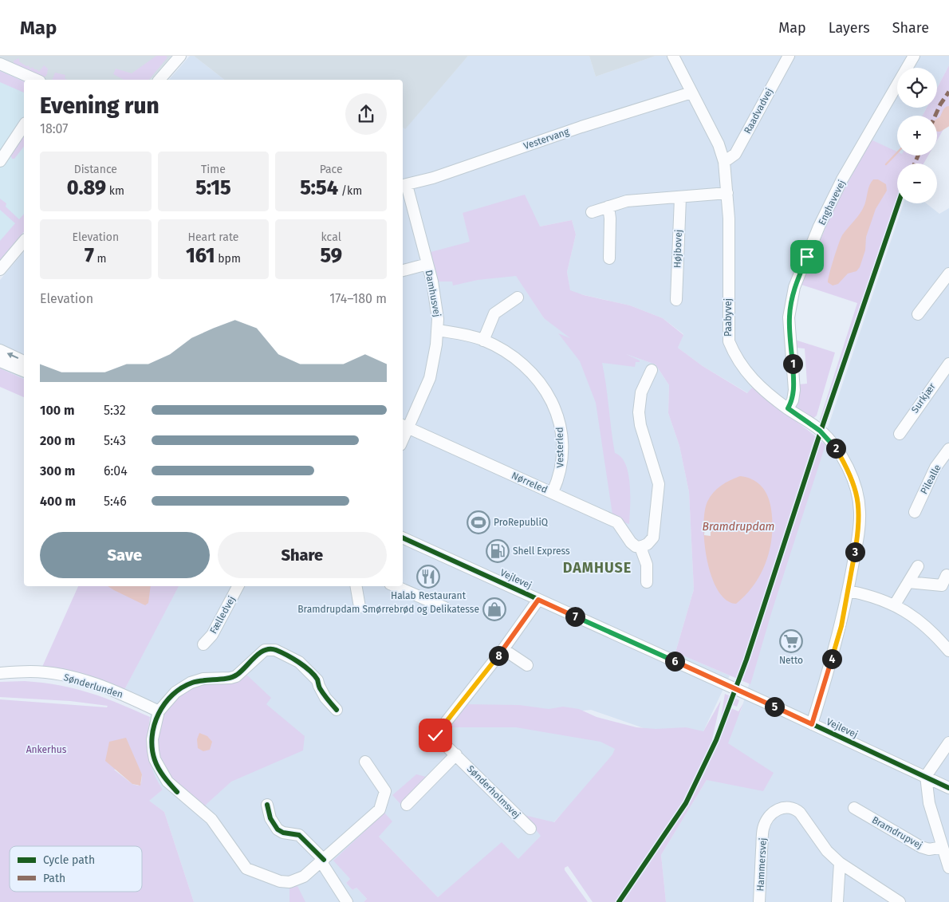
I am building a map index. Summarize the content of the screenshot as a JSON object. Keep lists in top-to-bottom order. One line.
{"streets":{"street":["Raadvadvej","Vestervang","Enghavevej","Højbovej","Damhusvej","Paabyvej","Surkjær","Vesterled","Pilealle","Nørreled","Vejlevej","Fælledvej","Sønderlunden","Sønderholmsvej","Bramdrupvej","Hammersvej"]},"crossings":[["Raadvadvej","Paabyvej"],["Vestervang","Damhusvej"],["Vestervang","Paabyvej"],["Enghavevej","Paabyvej"],["Damhusvej","Vesterled"],["Damhusvej","Nørreled"],["Paabyvej","Vejlevej"],["Vesterled","Nørreled"],["Vejlevej","Sønderholmsvej"]],"districts":["DAMHUSE"],"water":["Bramdrupdam"],"parks":["Ankerhus"],"places":{"sports":["ProRepubliQ"],"fuel station":["Shell Express"],"restaurant":["Halab Restaurant"],"shop":["Bramdrupdam Smørrebrød og Delikatesse"],"supermarket":["Netto"]},"legend":["Cycle path","Path"],"page":{"header":"Map","nav":["Map","Layers","Share"],"map_buttons":["+","−"],"heading":["Evening run","18:07"],"stats":[["Distance","0.89 km"],["Time","5:15"],["Pace","5:54 /km"],["Elevation","7 m"],["Heart rate","161 bpm"],["kcal","59"]],"chart":["Elevation","174–180 m"],"pins":["1","2","3","7","8","4","6","5"],"list":[{"name":"100 m","note":"5:32"},{"name":"200 m","note":"5:43"},{"name":"300 m","note":"6:04"},{"name":"400 m","note":"5:46"}],"buttons":["Save","Share"]}}
